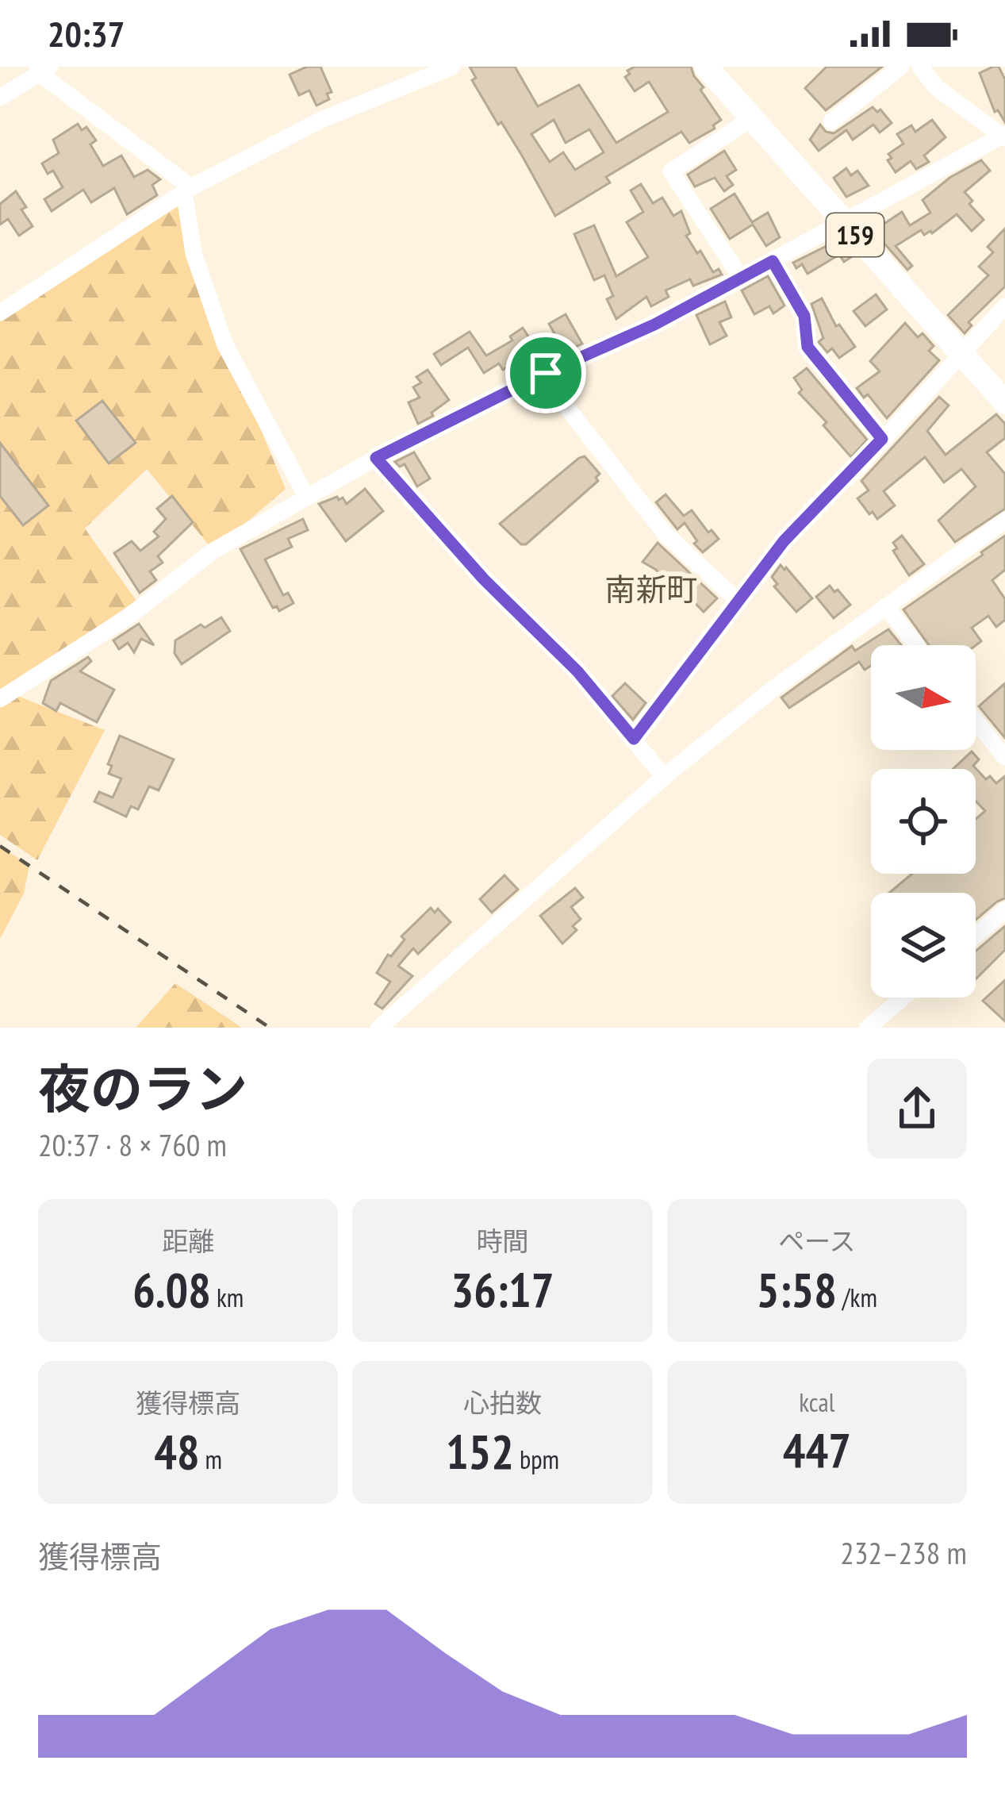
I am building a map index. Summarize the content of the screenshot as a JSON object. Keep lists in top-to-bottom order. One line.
{"streets":{"highway":["159"]},"districts":["南新町"],"north":"right","page":{"status":"20:37","heading":["夜のラン","20:37 · 8 × 760 m"],"stats":[["距離","6.08 km"],["時間","36:17"],["ペース","5:58 /km"],["獲得標高","48 m"],["心拍数","152 bpm"],["kcal","447"]],"chart":["獲得標高","232–238 m"]}}
